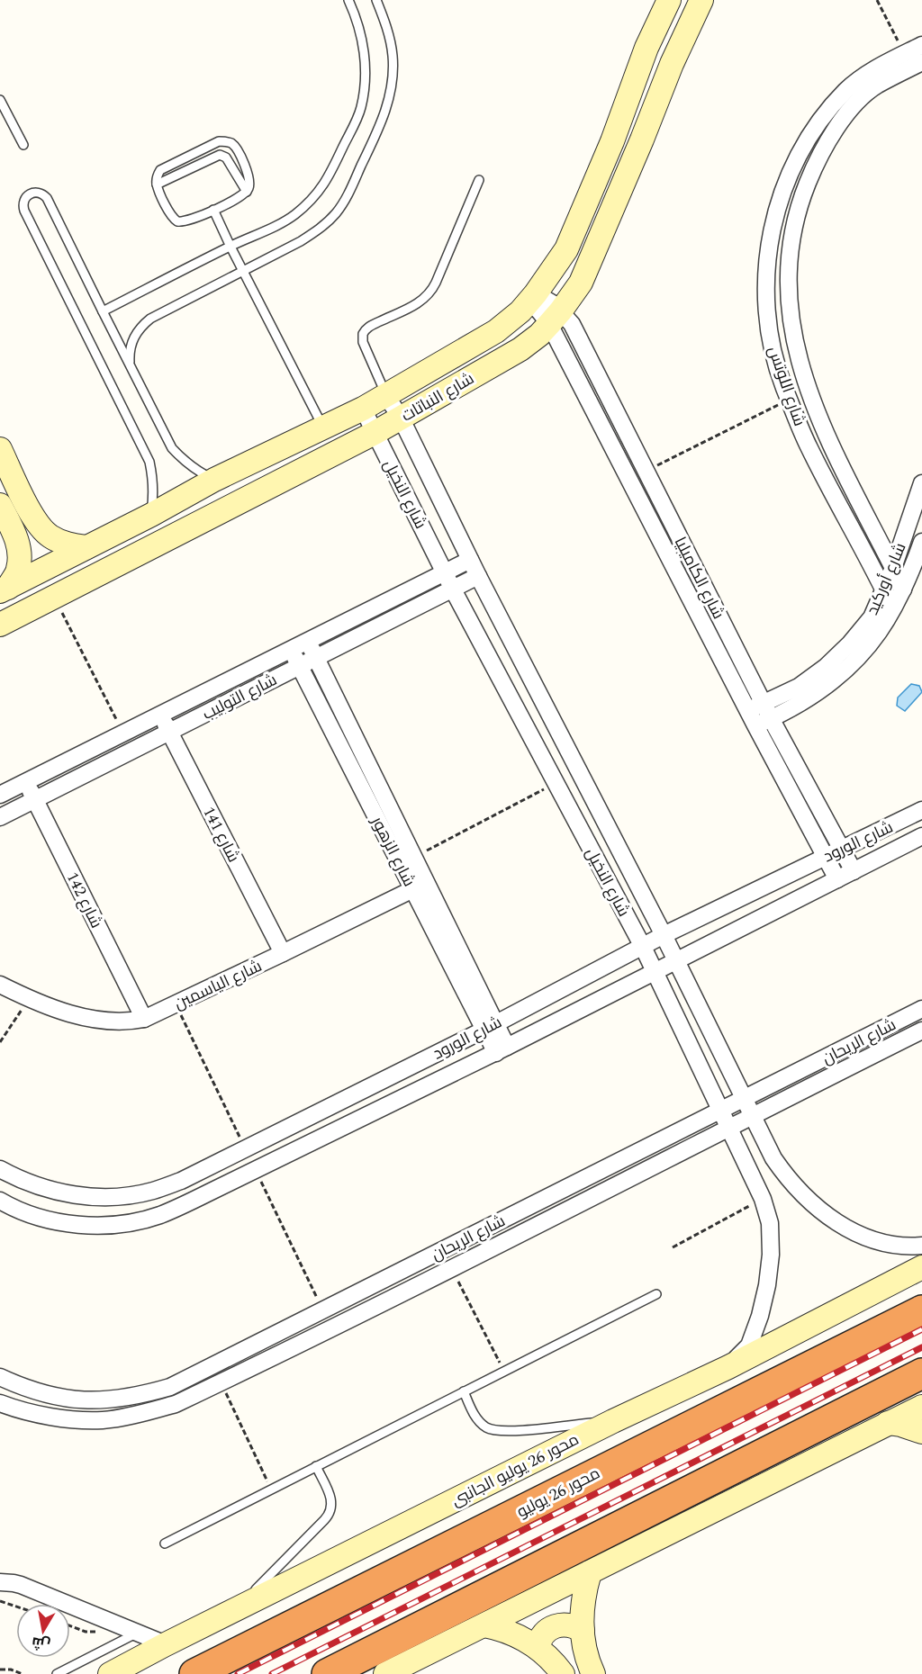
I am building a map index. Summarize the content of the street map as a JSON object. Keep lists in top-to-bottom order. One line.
{"streets":{"highway":["محور 26 يوليو"],"street":["شارع اللوتس","شارع النباتات","شارع النخيل","شارع الكاميليا","شارع أوركيد","شارع التوليب","شارع 141","شارع الورود","شارع الزهور","شارع 142","شارع الياسمين","شارع الريحان","محور 26 يوليو الجانبى"]},"crossings":[["شارع اللوتس","شارع أوركيد"],["شارع النباتات","شارع النخيل"],["شارع النباتات","شارع الكاميليا"],["شارع النخيل","شارع التوليب"],["شارع النخيل","شارع الورود"],["شارع النخيل","شارع الريحان"],["شارع النخيل","محور 26 يوليو الجانبى"],["شارع الكاميليا","شارع أوركيد"],["شارع الكاميليا","شارع الورود"],["شارع التوليب","شارع 141"],["شارع التوليب","شارع الزهور"],["شارع التوليب","شارع 142"],["شارع 141","شارع الياسمين"],["شارع الورود","شارع الزهور"],["شارع الزهور","شارع الياسمين"],["شارع 142","شارع الياسمين"]],"north":"bottom"}
